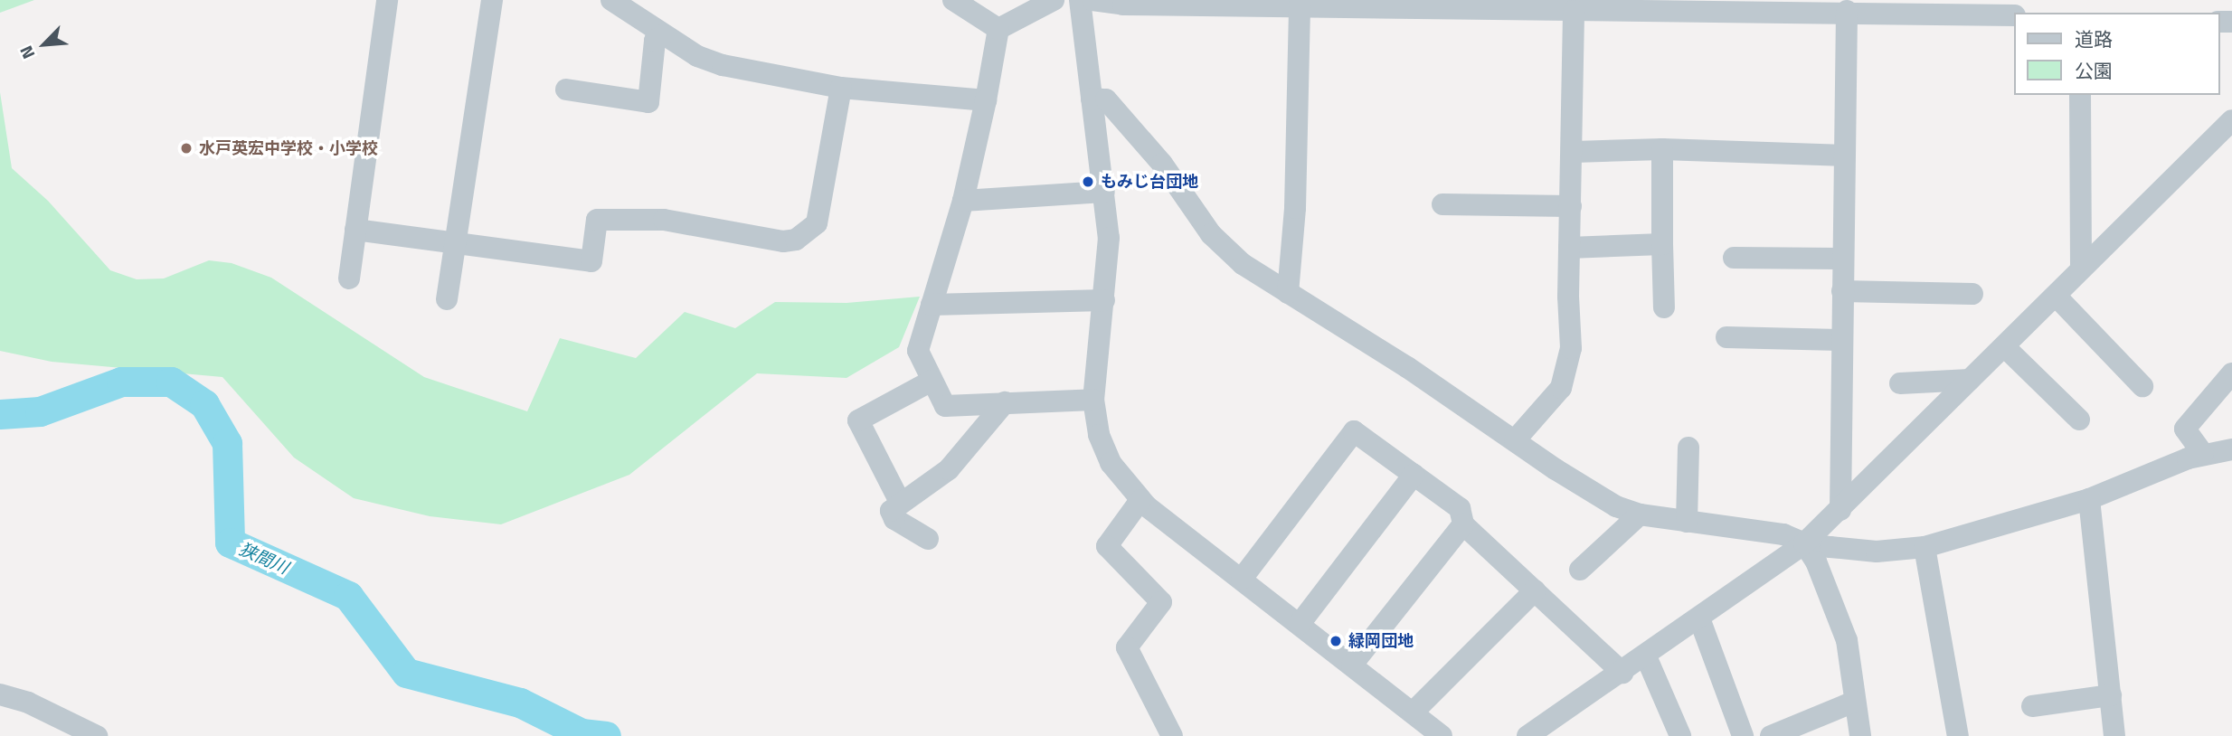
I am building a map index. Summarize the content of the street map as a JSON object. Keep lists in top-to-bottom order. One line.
{"water":["狭間川"],"places":["水戸英宏中学校・小学校","もみじ台団地","緑岡団地"],"legend":["道路","公園"],"north":"bottom left"}
